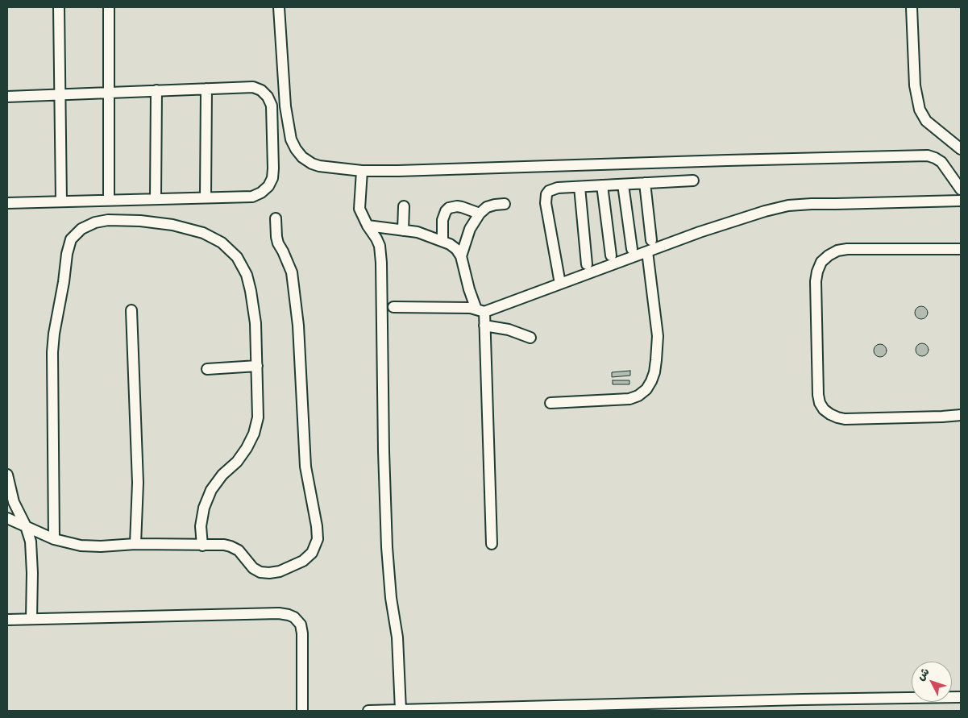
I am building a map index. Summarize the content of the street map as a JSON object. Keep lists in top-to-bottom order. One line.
{"north":"top left"}
